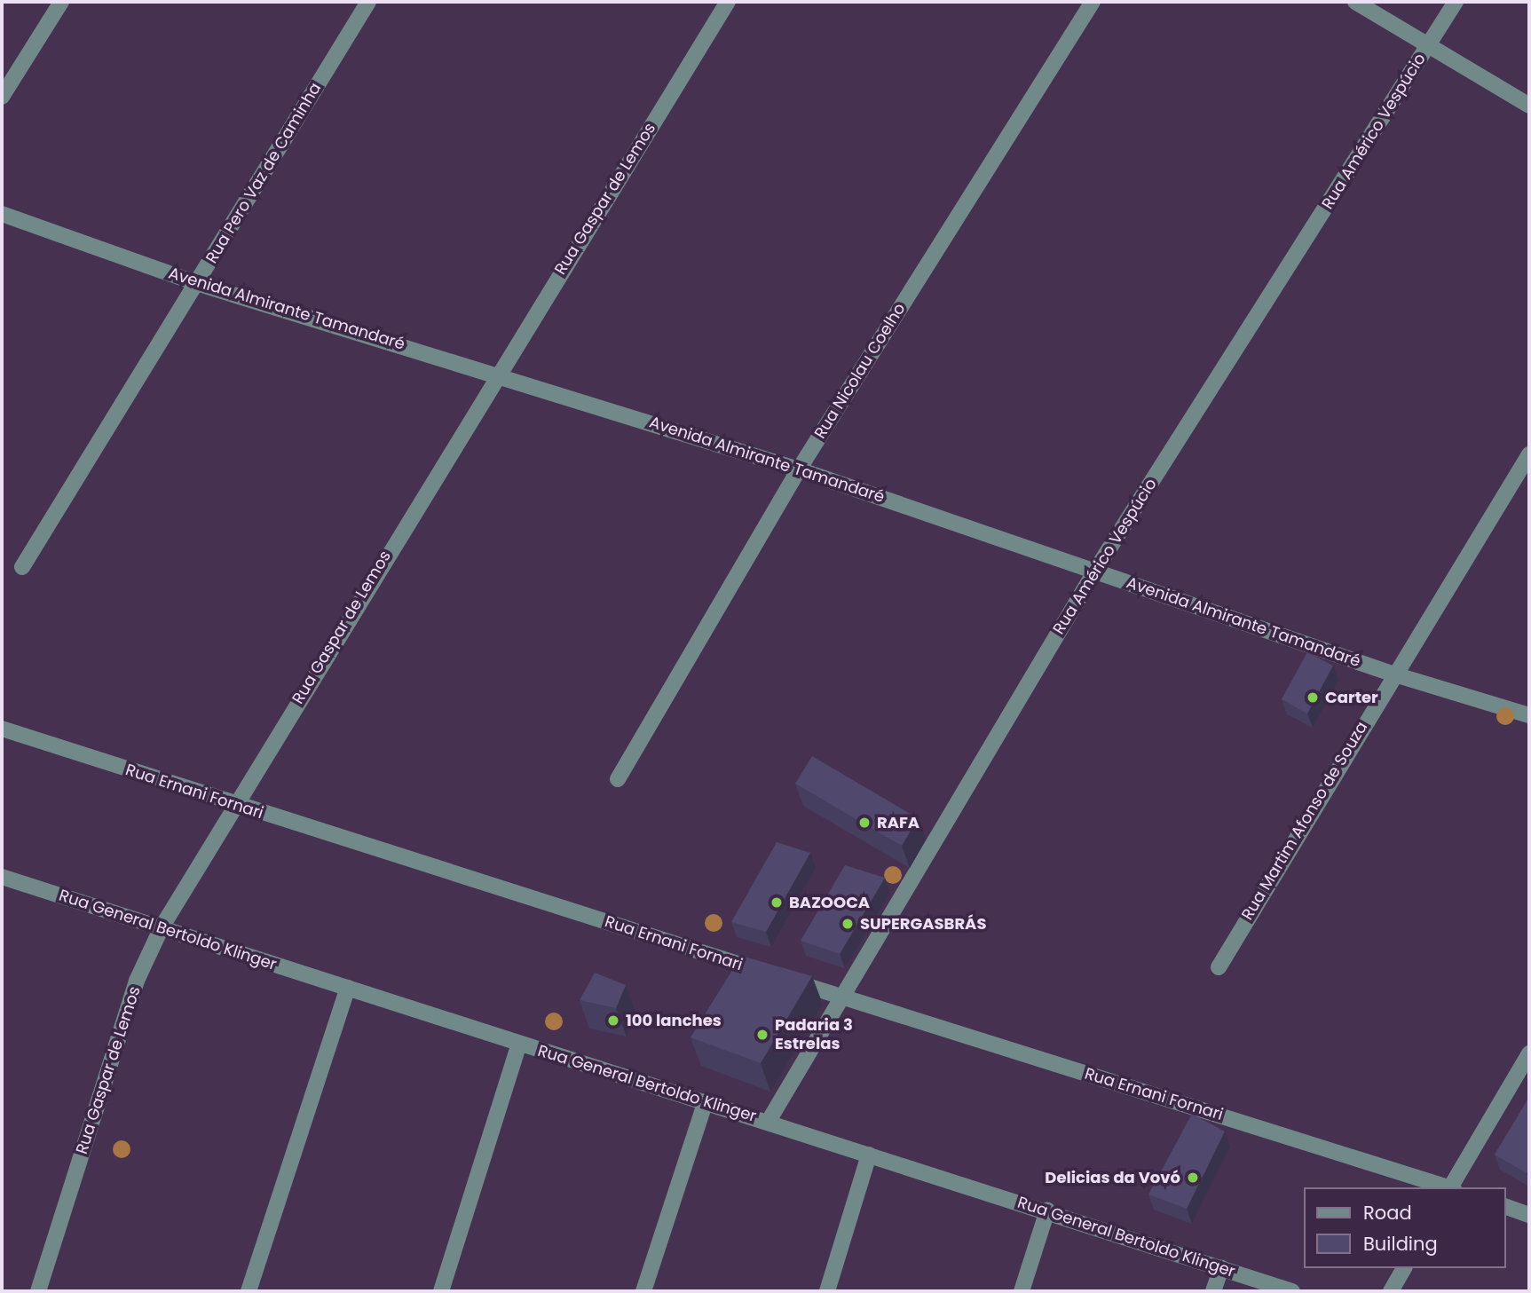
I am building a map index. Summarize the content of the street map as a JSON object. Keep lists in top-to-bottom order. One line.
{"streets":{"street":["Rua Américo Vespúcio","Rua Pero Vaz de Caminha","Rua Gaspar de Lemos","Avenida Almirante Tamandaré","Rua Nicolau Coelho","Rua Ernani Fornari","Rua Martim Afonso de Souza","Rua General Bertoldo Klinger"]},"crossings":[["Rua Américo Vespúcio","Avenida Almirante Tamandaré"],["Rua Américo Vespúcio","Rua Ernani Fornari"],["Rua Américo Vespúcio","Rua General Bertoldo Klinger"],["Rua Pero Vaz de Caminha","Avenida Almirante Tamandaré"],["Rua Gaspar de Lemos","Avenida Almirante Tamandaré"],["Rua Gaspar de Lemos","Rua Ernani Fornari"],["Rua Gaspar de Lemos","Rua General Bertoldo Klinger"],["Avenida Almirante Tamandaré","Rua Nicolau Coelho"],["Avenida Almirante Tamandaré","Rua Martim Afonso de Souza"]],"places":["Carter","RAFA","BAZOOCA","SUPERGASBRÁS","100 lanches","Padaria 3 Estrelas","Delicias da Vovó"],"legend":["Road","Building"]}
